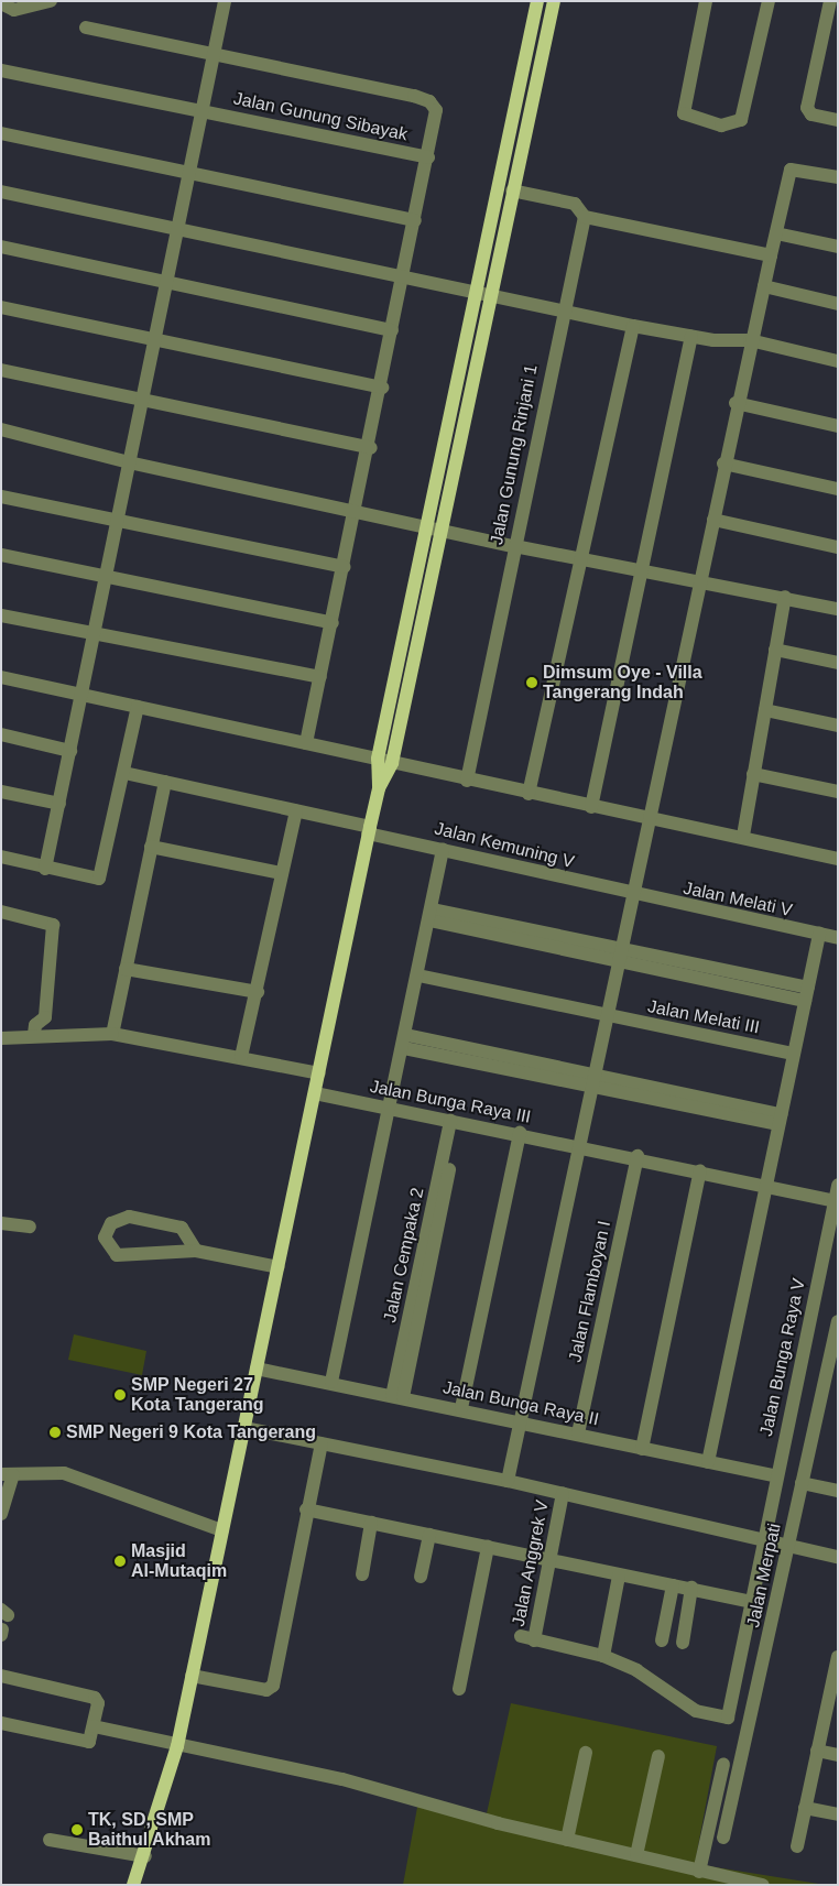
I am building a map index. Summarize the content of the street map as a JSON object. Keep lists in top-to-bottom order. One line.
{"streets":{"street":["Jalan Gunung Sibayak","Jalan Gunung Rinjani 1","Jalan Kemuning V","Jalan Melati V","Jalan Melati III","Jalan Bunga Raya III","Jalan Cempaka 2","Jalan Flamboyan I","Jalan Bunga Raya V","Jalan Bunga Raya II","Jalan Anggrek V","Jalan Merpati"]},"crossings":[["Jalan Kemuning V","Jalan Melati V"],["Jalan Bunga Raya III","Jalan Cempaka 2"],["Jalan Bunga Raya III","Jalan Flamboyan I"],["Jalan Bunga Raya III","Jalan Bunga Raya V"],["Jalan Cempaka 2","Jalan Bunga Raya II"],["Jalan Flamboyan I","Jalan Bunga Raya II"],["Jalan Bunga Raya V","Jalan Bunga Raya II"],["Jalan Bunga Raya V","Jalan Anggrek V"]],"places":["Dimsum Oye - Villa Tangerang Indah","SMP Negeri 27 Kota Tangerang","SMP Negeri 9 Kota Tangerang","Masjid Al-Mutaqim","TK, SD, SMP Baithul Akham"]}
